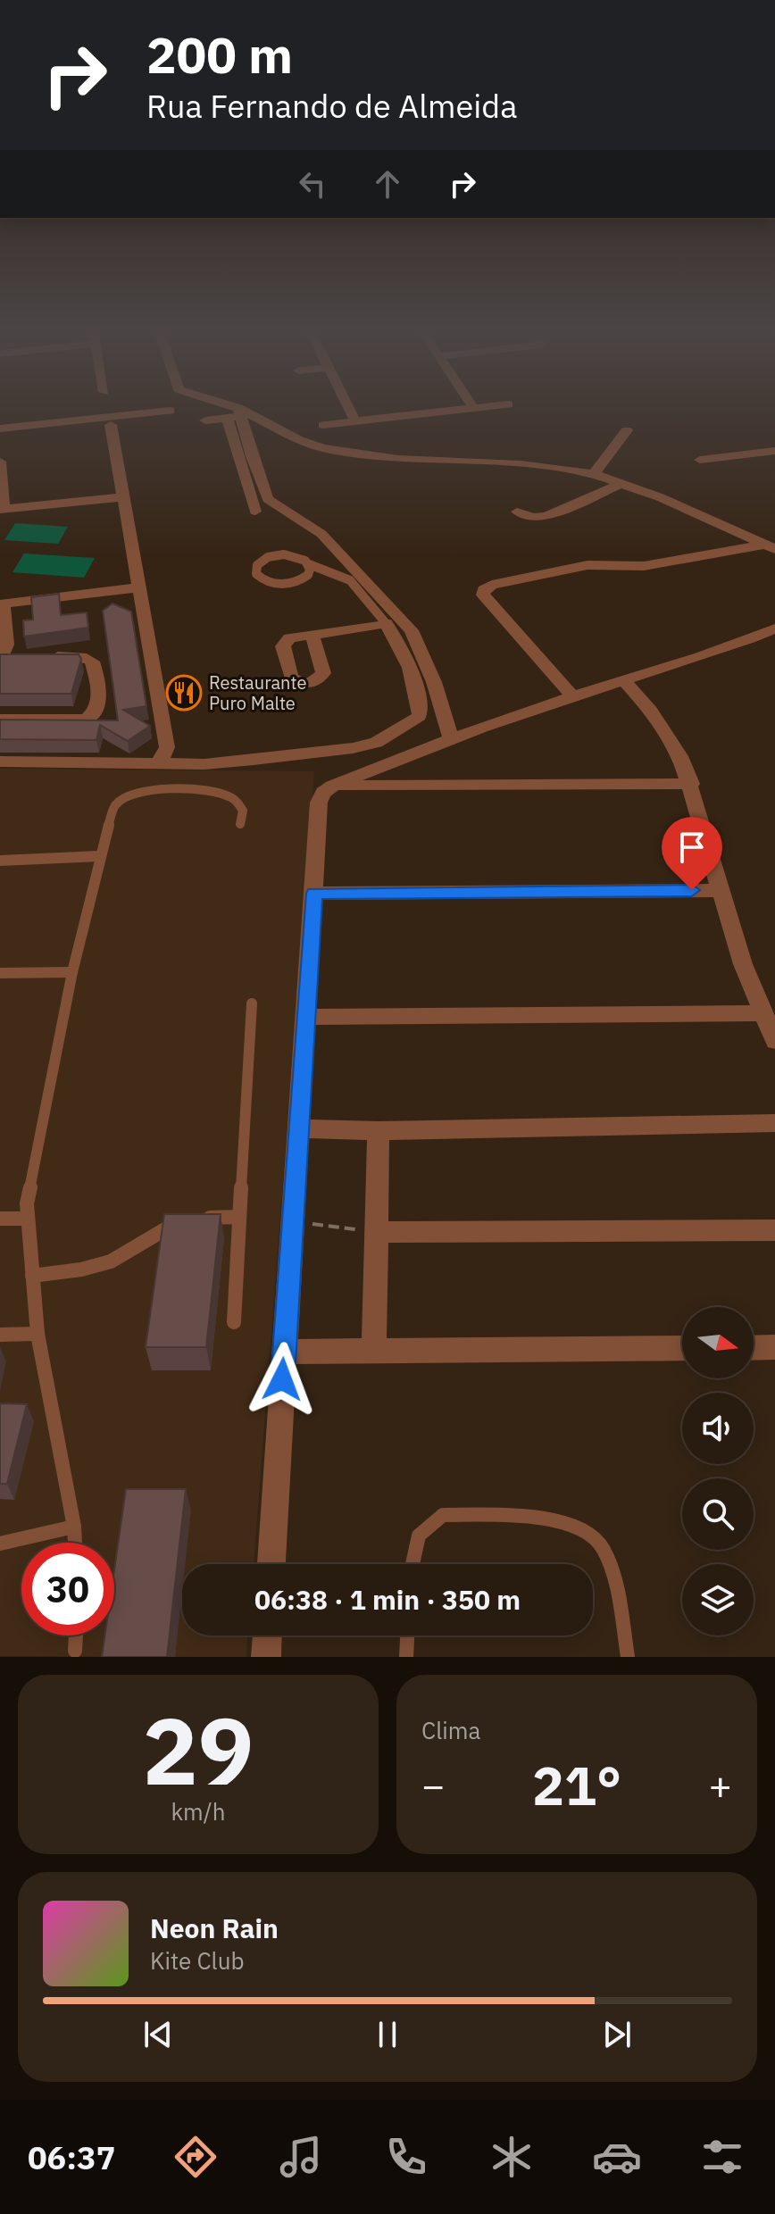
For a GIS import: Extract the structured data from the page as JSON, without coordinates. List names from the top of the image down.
{
  "places": {
    "restaurant": ["Restaurante Puro Malte"]
  },
  "north": "right",
  "page": {
    "turn": ["200 m", "Rua Fernando de Almeida"],
    "limit": "30",
    "trip": "06:38 · 1 min · 350 m",
    "tile": [
      ["29", "km/h"],
      "Clima"
    ],
    "heat": ["−", "21°", "+"],
    "song": ["Neon Rain", "Kite Club"],
    "tabs": "06:37"
  }
}
